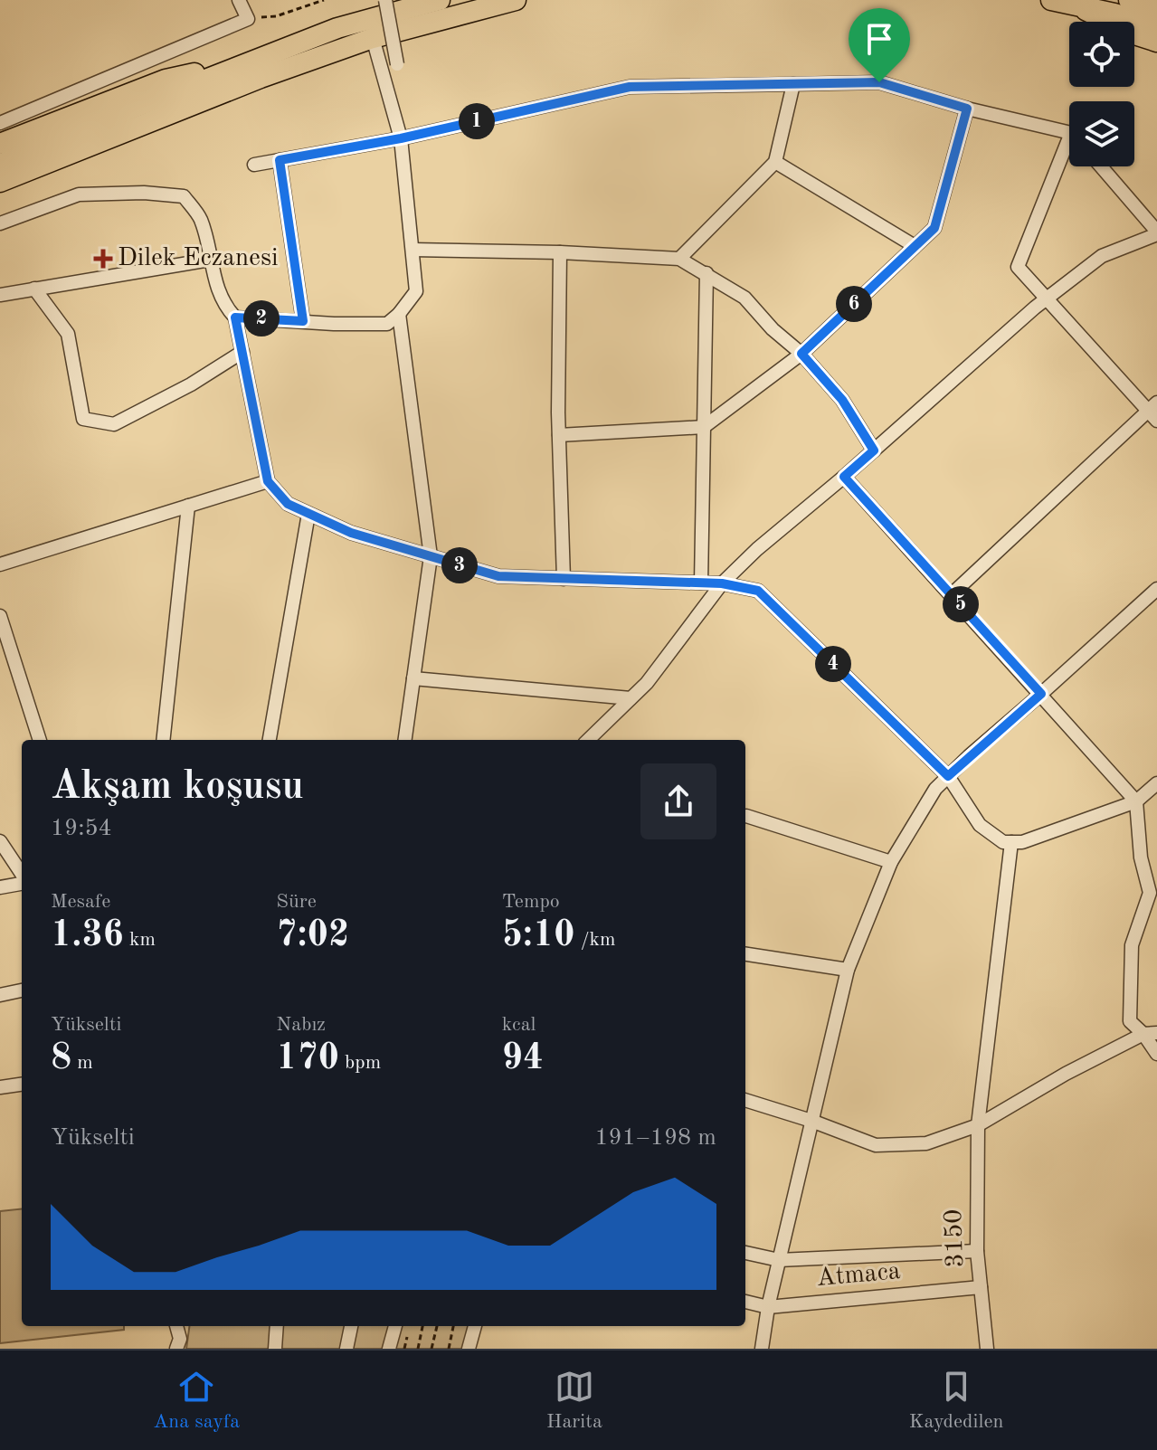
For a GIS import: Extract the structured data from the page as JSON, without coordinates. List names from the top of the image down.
{
  "streets": {
    "street": ["3150", "Atmaca"]
  },
  "crossings": [
    ["3150", "Atmaca"]
  ],
  "places": {
    "health": ["Dilek Eczanesi"]
  },
  "page": {
    "pins": [
      "1",
      "6",
      "2",
      "3",
      "5",
      "4"
    ],
    "heading": ["Akşam koşusu", "19:54"],
    "stats": [
      ["Mesafe", "1.36 km"],
      ["Süre", "7:02"],
      ["Tempo", "5:10 /km"],
      ["Yükselti", "8 m"],
      ["Nabız", "170 bpm"],
      ["kcal", "94"]
    ],
    "chart": ["Yükselti", "191–198 m"],
    "tabs": ["Ana sayfa", "Harita", "Kaydedilen"]
  }
}
